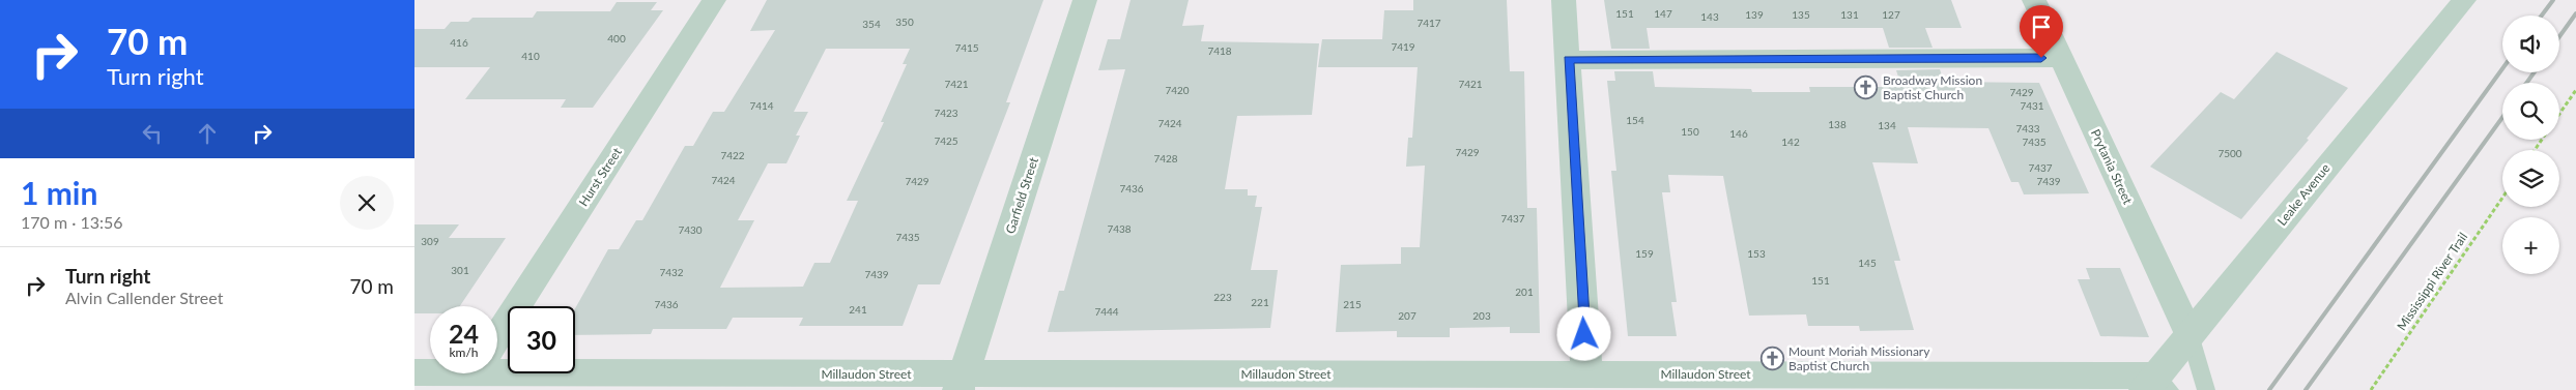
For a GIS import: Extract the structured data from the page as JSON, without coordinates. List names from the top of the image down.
{
  "streets": {
    "street": [
      "Prytania Street",
      "Hurst Street",
      "Leake Avenue",
      "Garfield Street",
      "Millaudon Street"
    ],
    "path": ["Mississippi River Trail"]
  },
  "crossings": [
    ["Prytania Street", "Leake Avenue"],
    ["Leake Avenue", "Millaudon Street"],
    ["Garfield Street", "Millaudon Street"]
  ],
  "places": {
    "church": ["Broadway Mission Baptist Church", "Mount Moriah Missionary Baptist Church"]
  },
  "house_numbers": [
    "151",
    "147",
    "139",
    "135",
    "131",
    "127",
    "143",
    "350",
    "7417",
    "354",
    "400",
    "416",
    "7419",
    "7415",
    "7418",
    "410",
    "7421",
    "7421",
    "7420",
    "7429",
    "7414",
    "7431",
    "7423",
    "154",
    "7424",
    "138",
    "134",
    "7433",
    "150",
    "146",
    "7425",
    "142",
    "7435",
    "7429",
    "7500",
    "7422",
    "7428",
    "7437",
    "7424",
    "7429",
    "7439",
    "7436",
    "7437",
    "7438",
    "7430",
    "7435",
    "309",
    "159",
    "153",
    "145",
    "301",
    "7432",
    "7439",
    "151",
    "201",
    "223",
    "221",
    "7436",
    "215",
    "241",
    "7444",
    "207",
    "203"
  ],
  "page": {
    "turn": ["70 m", "Turn right"],
    "map_buttons": "+",
    "heading": ["1 min", "170 m · 13:56"],
    "list": [
      {
        "name": "Turn right",
        "note": "Alvin Callender Street",
        "value": "70 m"
      }
    ],
    "speed": "24 km/h",
    "limit": "30"
  }
}
